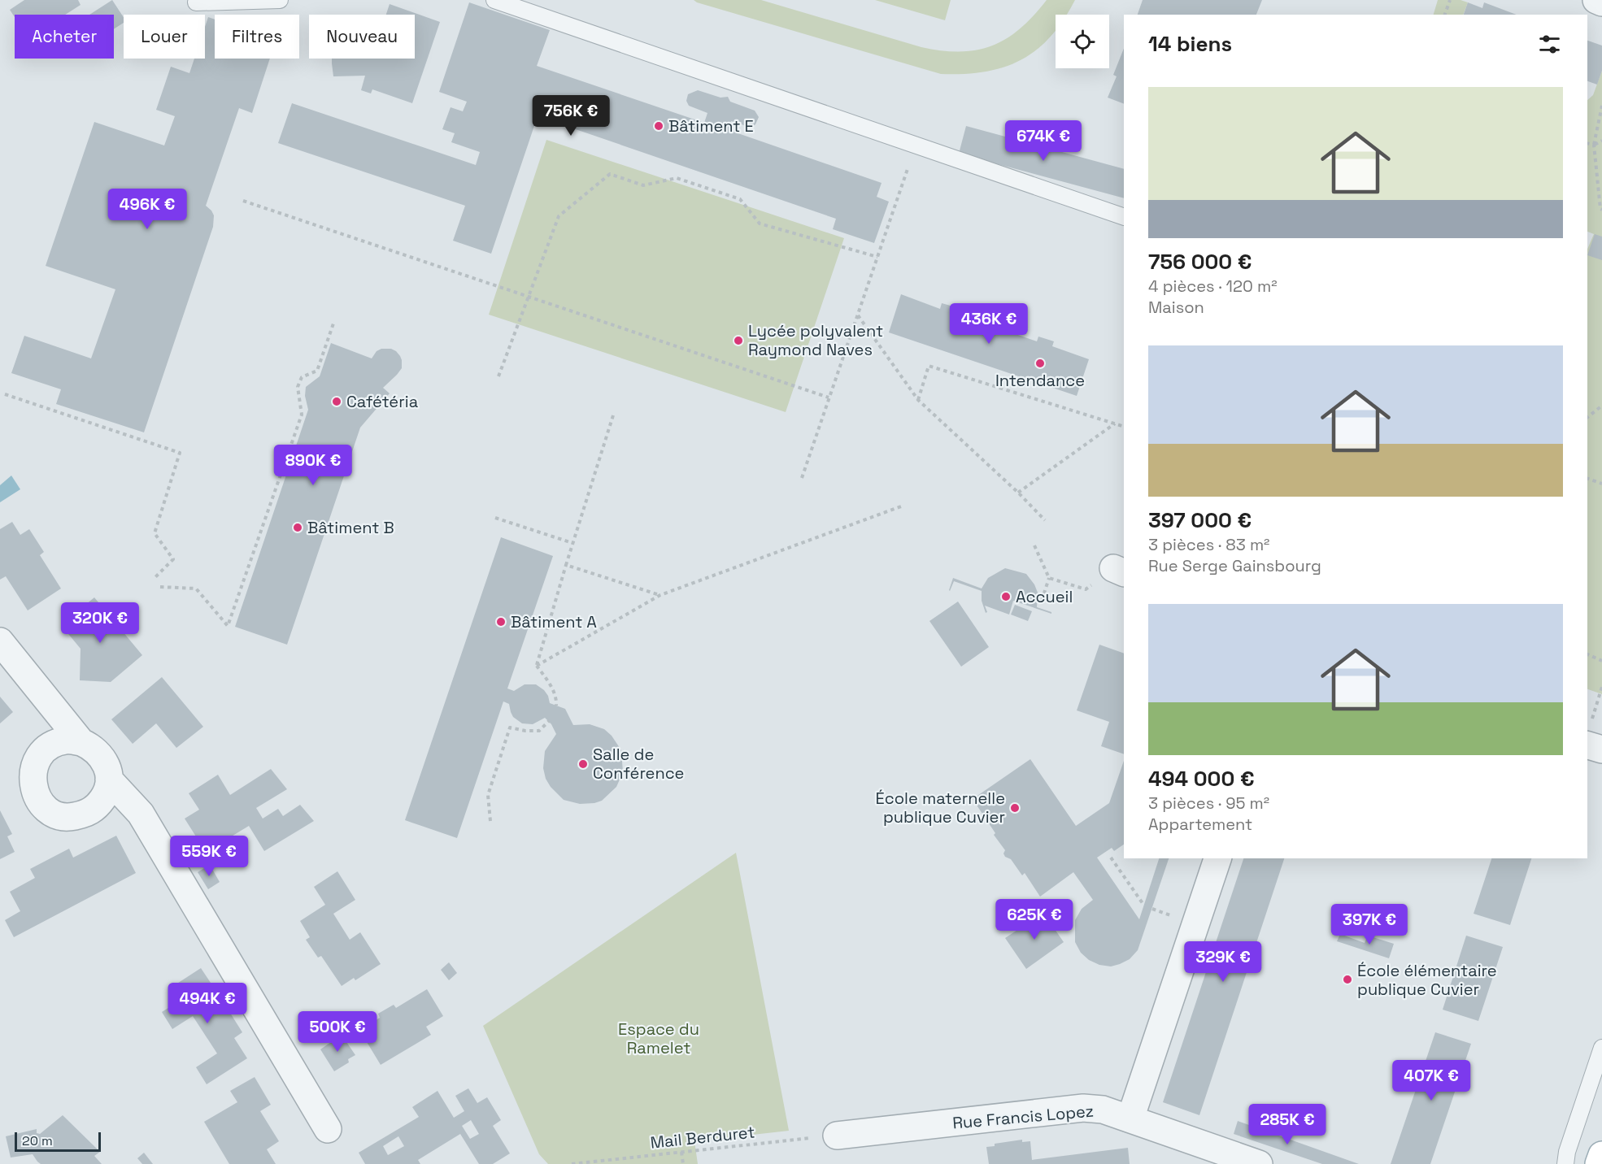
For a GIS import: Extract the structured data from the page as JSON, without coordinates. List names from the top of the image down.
{
  "streets": {
    "street": ["Rue Francis Lopez"],
    "path": ["Mail Berduret"]
  },
  "crossings": [
    ["Rue Francis Lopez", "Mail Berduret"]
  ],
  "parks": ["Espace du Ramelet"],
  "places": [
    "Bâtiment E",
    "Lycée polyvalent Raymond Naves",
    "Intendance",
    "Cafétéria",
    "Bâtiment B",
    "Accueil",
    "Bâtiment A",
    "Salle de Conférence",
    "École maternelle publique Cuvier",
    "École élémentaire publique Cuvier"
  ],
  "scale_bar": "20 m",
  "page": {
    "chip": [
      "Acheter",
      "Louer",
      "Filtres",
      "Nouveau"
    ],
    "heading": "14 biens",
    "list": [
      {
        "name": "756 000 €",
        "note": "4 pièces · 120 m² · Maison"
      },
      {
        "name": "397 000 €",
        "note": "3 pièces · 83 m² · Rue Serge Gainsbourg"
      },
      {
        "name": "494 000 €",
        "note": "3 pièces · 95 m² · Appartement"
      }
    ],
    "price": [
      "756K €",
      "674K €",
      "496K €",
      "436K €",
      "890K €",
      "320K €",
      "559K €",
      "625K €",
      "397K €",
      "329K €",
      "494K €",
      "500K €",
      "407K €",
      "285K €"
    ],
    "scale": "20 m"
  }
}
